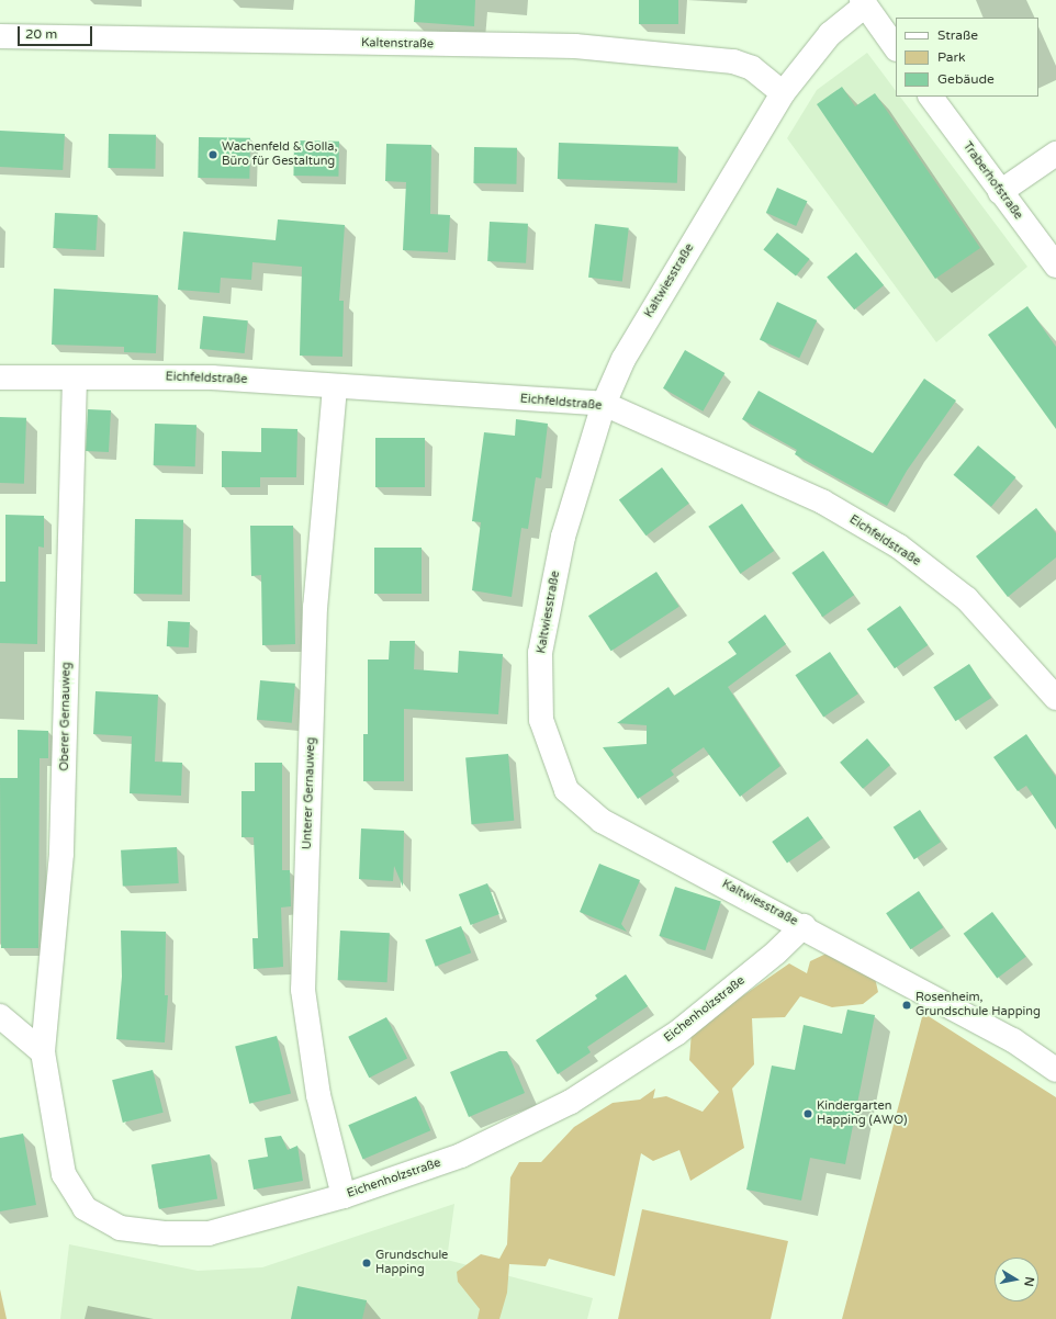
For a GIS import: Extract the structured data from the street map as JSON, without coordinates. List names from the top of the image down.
{
  "streets": {
    "street": [
      "Kaltenstraße",
      "Traberhofstraße",
      "Kaltwiesstraße",
      "Eichfeldstraße",
      "Oberer Gernauweg",
      "Unterer Gernauweg",
      "Eichenholzstraße"
    ]
  },
  "crossings": [
    ["Kaltenstraße", "Kaltwiesstraße"],
    ["Kaltwiesstraße", "Eichfeldstraße"],
    ["Kaltwiesstraße", "Eichenholzstraße"],
    ["Eichfeldstraße", "Oberer Gernauweg"],
    ["Eichfeldstraße", "Unterer Gernauweg"],
    ["Oberer Gernauweg", "Eichenholzstraße"],
    ["Unterer Gernauweg", "Eichenholzstraße"]
  ],
  "places": [
    "Wachenfeld & Golla, Büro für Gestaltung",
    "Rosenheim, Grundschule Happing",
    "Kindergarten Happing (AWO)",
    "Grundschule Happing"
  ],
  "legend": ["Straße", "Park", "Gebäude"],
  "scale_bar": "20 m",
  "north": "right"
}
